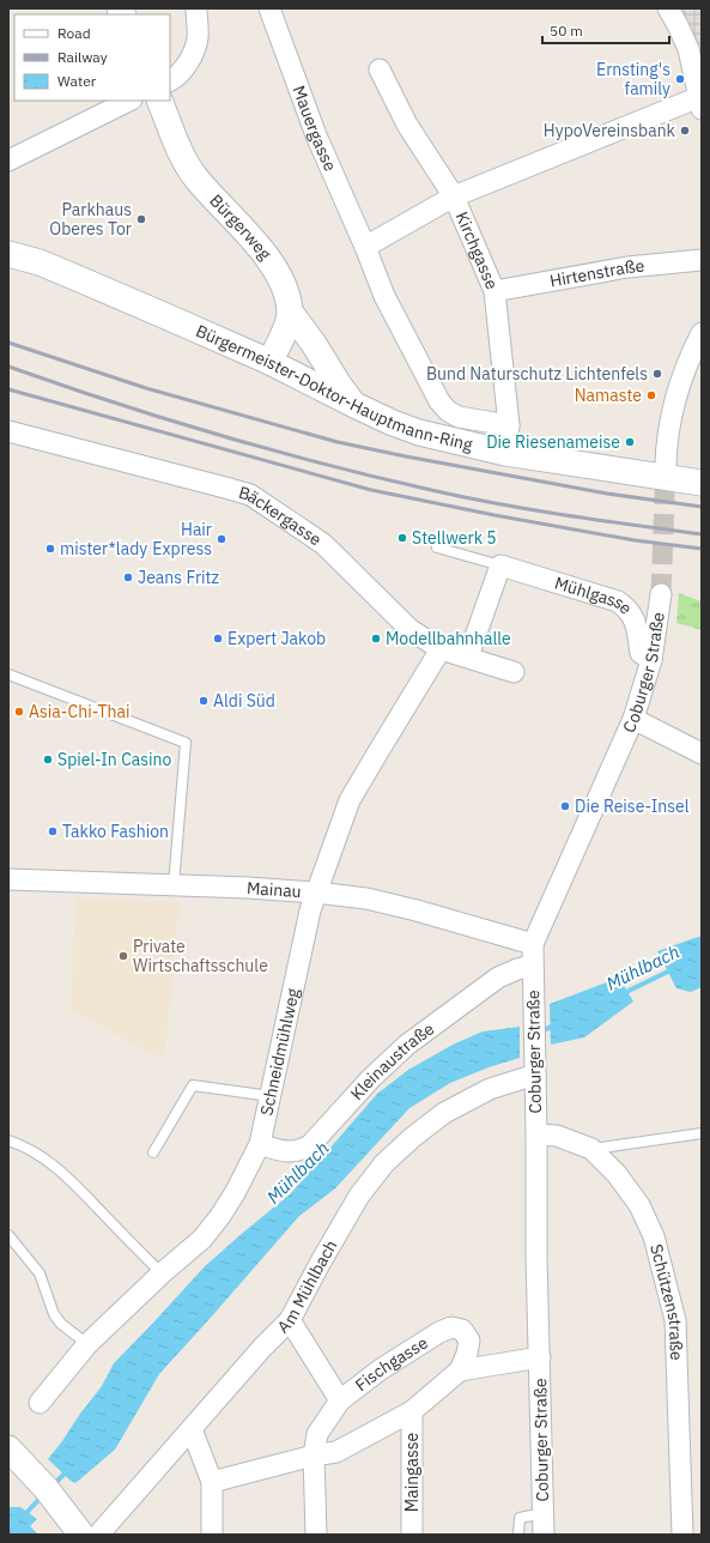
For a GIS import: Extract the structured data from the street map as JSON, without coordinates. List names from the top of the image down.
{
  "streets": {
    "street": [
      "Mauergasse",
      "Bürgerweg",
      "Kirchgasse",
      "Hirtenstraße",
      "Bürgermeister-Doktor-Hauptmann-Ring",
      "Bäckergasse",
      "Mühlgasse",
      "Coburger Straße",
      "Mainau",
      "Schneidmühlweg",
      "Kleinaustraße",
      "Am Mühlbach",
      "Schützenstraße",
      "Fischgasse",
      "Maingasse"
    ]
  },
  "crossings": [
    ["Mauergasse", "Kirchgasse"],
    ["Kirchgasse", "Hirtenstraße"],
    ["Kirchgasse", "Bürgermeister-Doktor-Hauptmann-Ring"],
    ["Bäckergasse", "Schneidmühlweg"],
    ["Mühlgasse", "Coburger Straße"],
    ["Coburger Straße", "Mainau"],
    ["Coburger Straße", "Kleinaustraße"],
    ["Coburger Straße", "Am Mühlbach"],
    ["Coburger Straße", "Schützenstraße"],
    ["Mainau", "Schneidmühlweg"],
    ["Schneidmühlweg", "Kleinaustraße"],
    ["Fischgasse", "Maingasse"]
  ],
  "water": ["Mühlbach"],
  "places": [
    "Ernsting's family",
    "HypoVereinsbank",
    "Parkhaus Oberes Tor",
    "Bund Naturschutz Lichtenfels",
    "Namaste",
    "Die Riesenameise",
    "Stellwerk 5",
    "Hair Express",
    "mister*lady",
    "Jeans Fritz",
    "Expert Jakob",
    "Modellbahnhalle",
    "Aldi Süd",
    "Asia-Chi-Thai",
    "Spiel-In Casino",
    "Die Reise-Insel",
    "Takko Fashion",
    "Private Wirtschaftsschule"
  ],
  "legend": ["Road", "Railway", "Water"],
  "scale_bar": "50 m"
}
